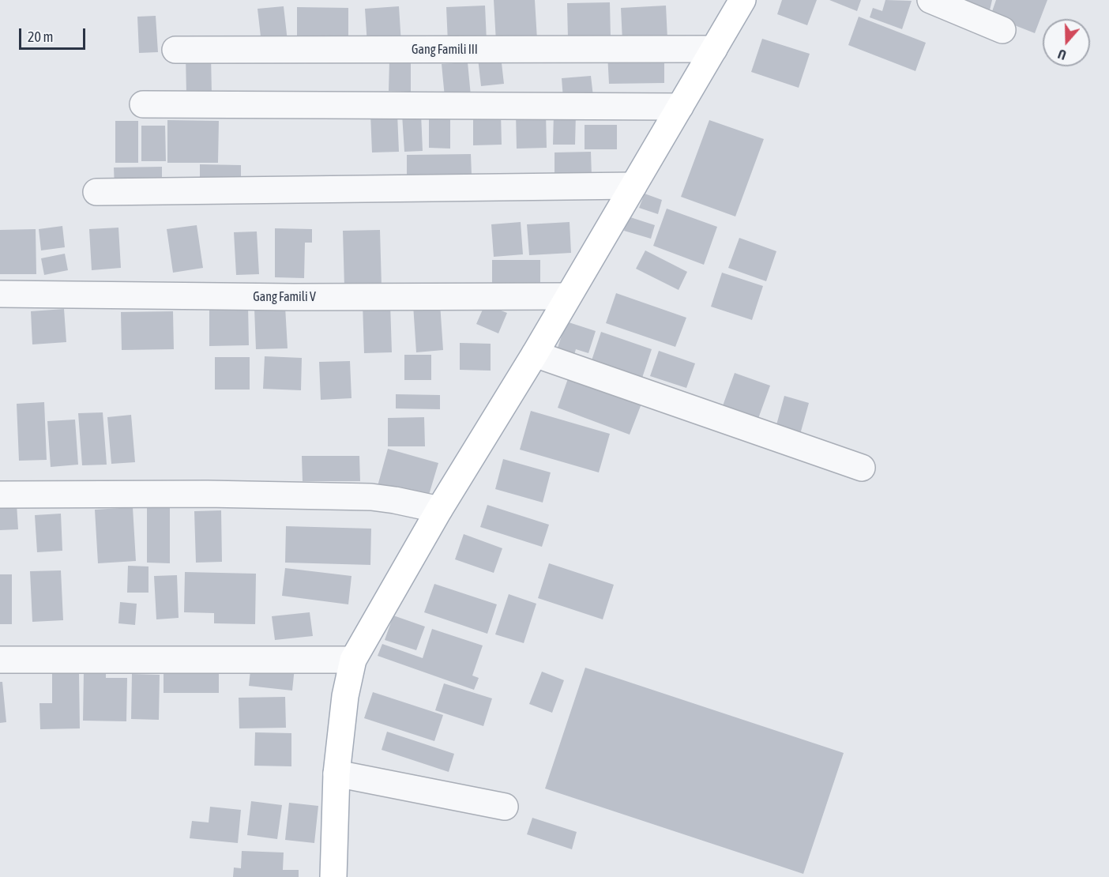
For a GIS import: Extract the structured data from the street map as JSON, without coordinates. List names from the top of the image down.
{
  "streets": {
    "street": ["Gang Famili III", "Gang Famili V"]
  },
  "scale_bar": "20 m",
  "north": "bottom"
}
